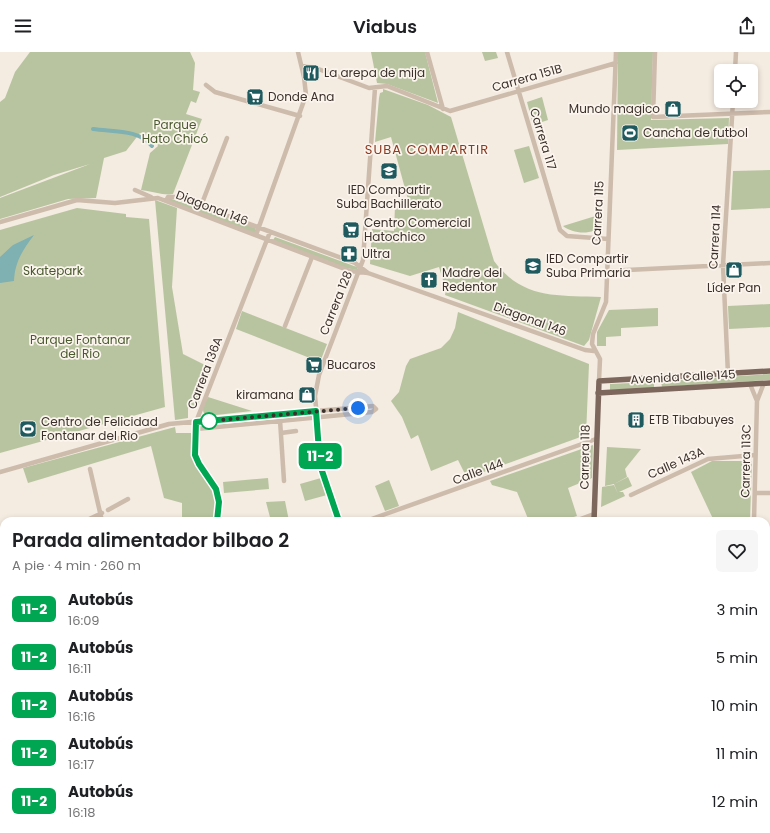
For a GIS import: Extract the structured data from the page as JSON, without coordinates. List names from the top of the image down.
{
  "streets": {
    "main road": ["Carrera 115", "Avenida Calle 145", "Carrera 118"],
    "street": [
      "Carrera 151B",
      "Carrera 117",
      "Diagonal 146",
      "Carrera 114",
      "Carrera 128",
      "Carrera 136A",
      "Carrera 113C",
      "Calle 143A",
      "Calle 144"
    ]
  },
  "crossings": [
    ["Carrera 151B", "Carrera 117"],
    ["Carrera 151B", "Carrera 115"],
    ["Carrera 117", "Carrera 115"],
    ["Diagonal 146", "Carrera 115"],
    ["Diagonal 146", "Carrera 128"],
    ["Diagonal 146", "Carrera 136A"],
    ["Carrera 115", "Avenida Calle 145"],
    ["Carrera 115", "Carrera 118"],
    ["Carrera 114", "Avenida Calle 145"],
    ["Avenida Calle 145", "Carrera 118"],
    ["Avenida Calle 145", "Carrera 113C"],
    ["Carrera 118", "Calle 144"],
    ["Carrera 113C", "Calle 143A"]
  ],
  "districts": ["SUBA COMPARTIR"],
  "parks": ["Parque Hato Chicó", "Skatepark", "Parque Fontanar del Rio"],
  "places": {
    "restaurant": ["La arepa de mija"],
    "supermarket": ["Donde Ana", "Centro Comercial Hatochico", "Bucaros"],
    "shop": ["Mundo magico", "Líder Pan", "kiramana"],
    "sports": ["Cancha de futbol", "Centro de Felicidad Fontanar del Rio"],
    "school or university": ["IED Compartir Suba Bachillerato", "IED Compartir Suba Primaria"],
    "pharmacy": ["Ultra"],
    "church": ["Madre del Redentor"],
    "building": ["ETB Tibabuyes"]
  },
  "lines": ["bus line 11-2"],
  "page": {
    "header": "Viabus",
    "on_map": "11-2",
    "heading": ["Parada alimentador bilbao 2", "A pie · 4 min · 260 m"],
    "list": [
      {
        "mark": "11-2",
        "name": "Autobús",
        "note": "16:09",
        "value": "3 min"
      },
      {
        "mark": "11-2",
        "name": "Autobús",
        "note": "16:11",
        "value": "5 min"
      },
      {
        "mark": "11-2",
        "name": "Autobús",
        "note": "16:16",
        "value": "10 min"
      },
      {
        "mark": "11-2",
        "name": "Autobús",
        "note": "16:17",
        "value": "11 min"
      },
      {
        "mark": "11-2",
        "name": "Autobús",
        "note": "16:18",
        "value": "12 min"
      }
    ]
  }
}
